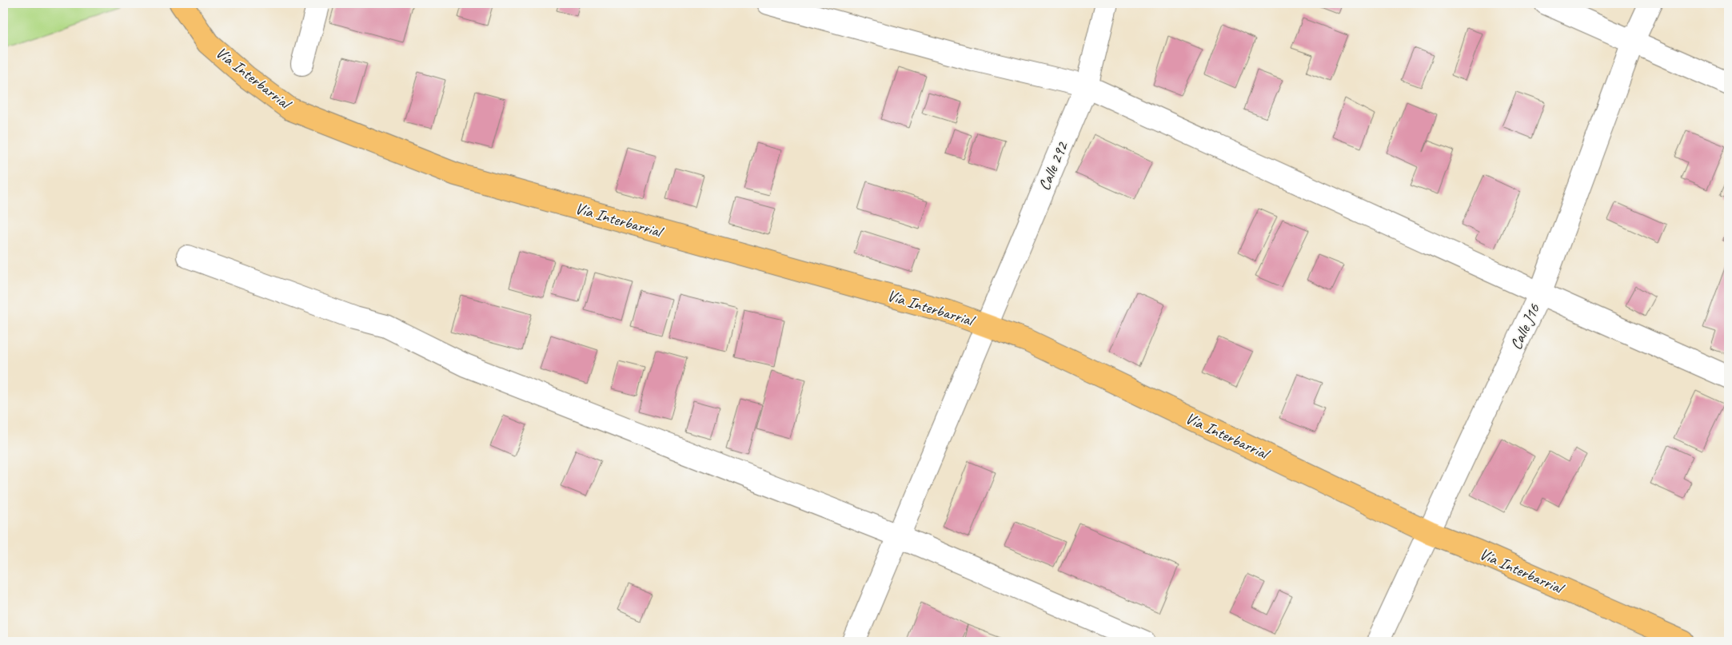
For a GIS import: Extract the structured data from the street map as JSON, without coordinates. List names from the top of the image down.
{
  "streets": {
    "main road": ["Vía Interbarrial"],
    "street": ["Calle 292", "Calle J16"]
  },
  "crossings": [
    ["Vía Interbarrial", "Calle 292"],
    ["Vía Interbarrial", "Calle J16"]
  ]
}
